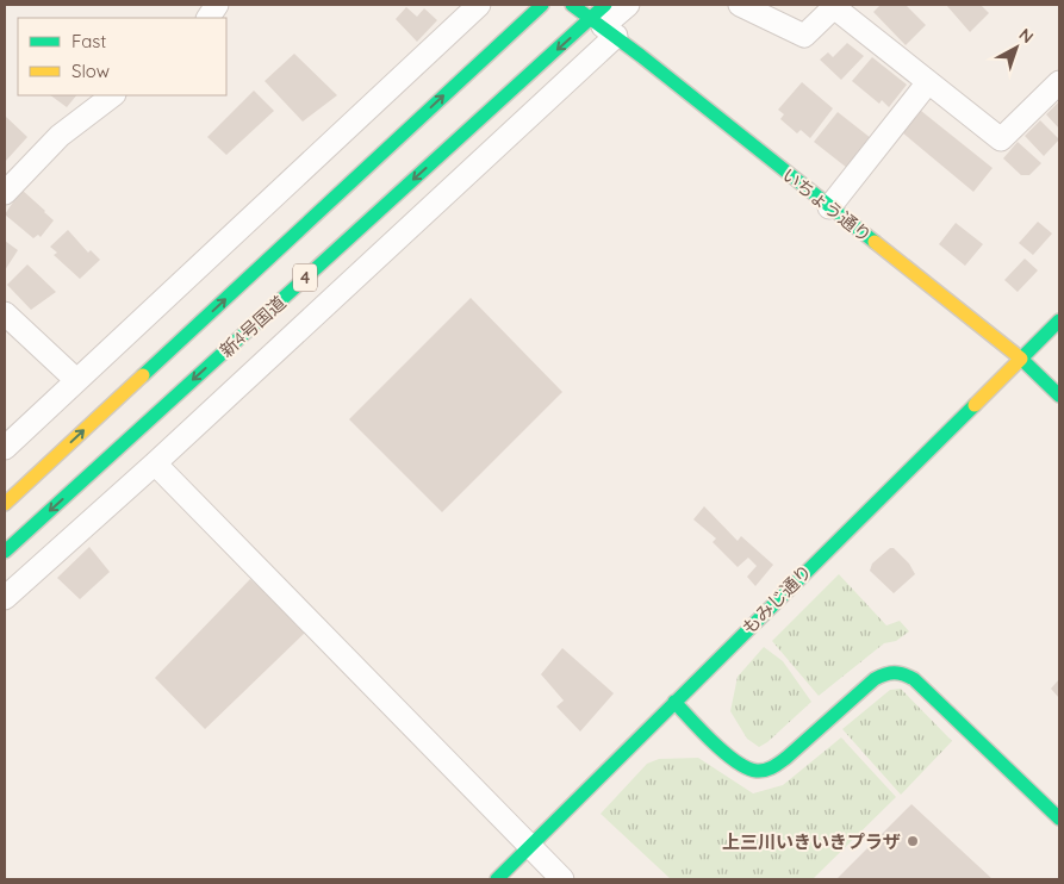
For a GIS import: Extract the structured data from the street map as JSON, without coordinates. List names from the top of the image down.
{
  "streets": {
    "main road": [
      "いちょう通り",
      "4",
      "新4号国道",
      "もみじ通り"
    ]
  },
  "crossings": [
    ["いちょう通り", "新4号国道"],
    ["いちょう通り", "もみじ通り"]
  ],
  "places": ["上三川いきいきプラザ"],
  "legend": ["Fast", "Slow"],
  "north": "top right"
}
